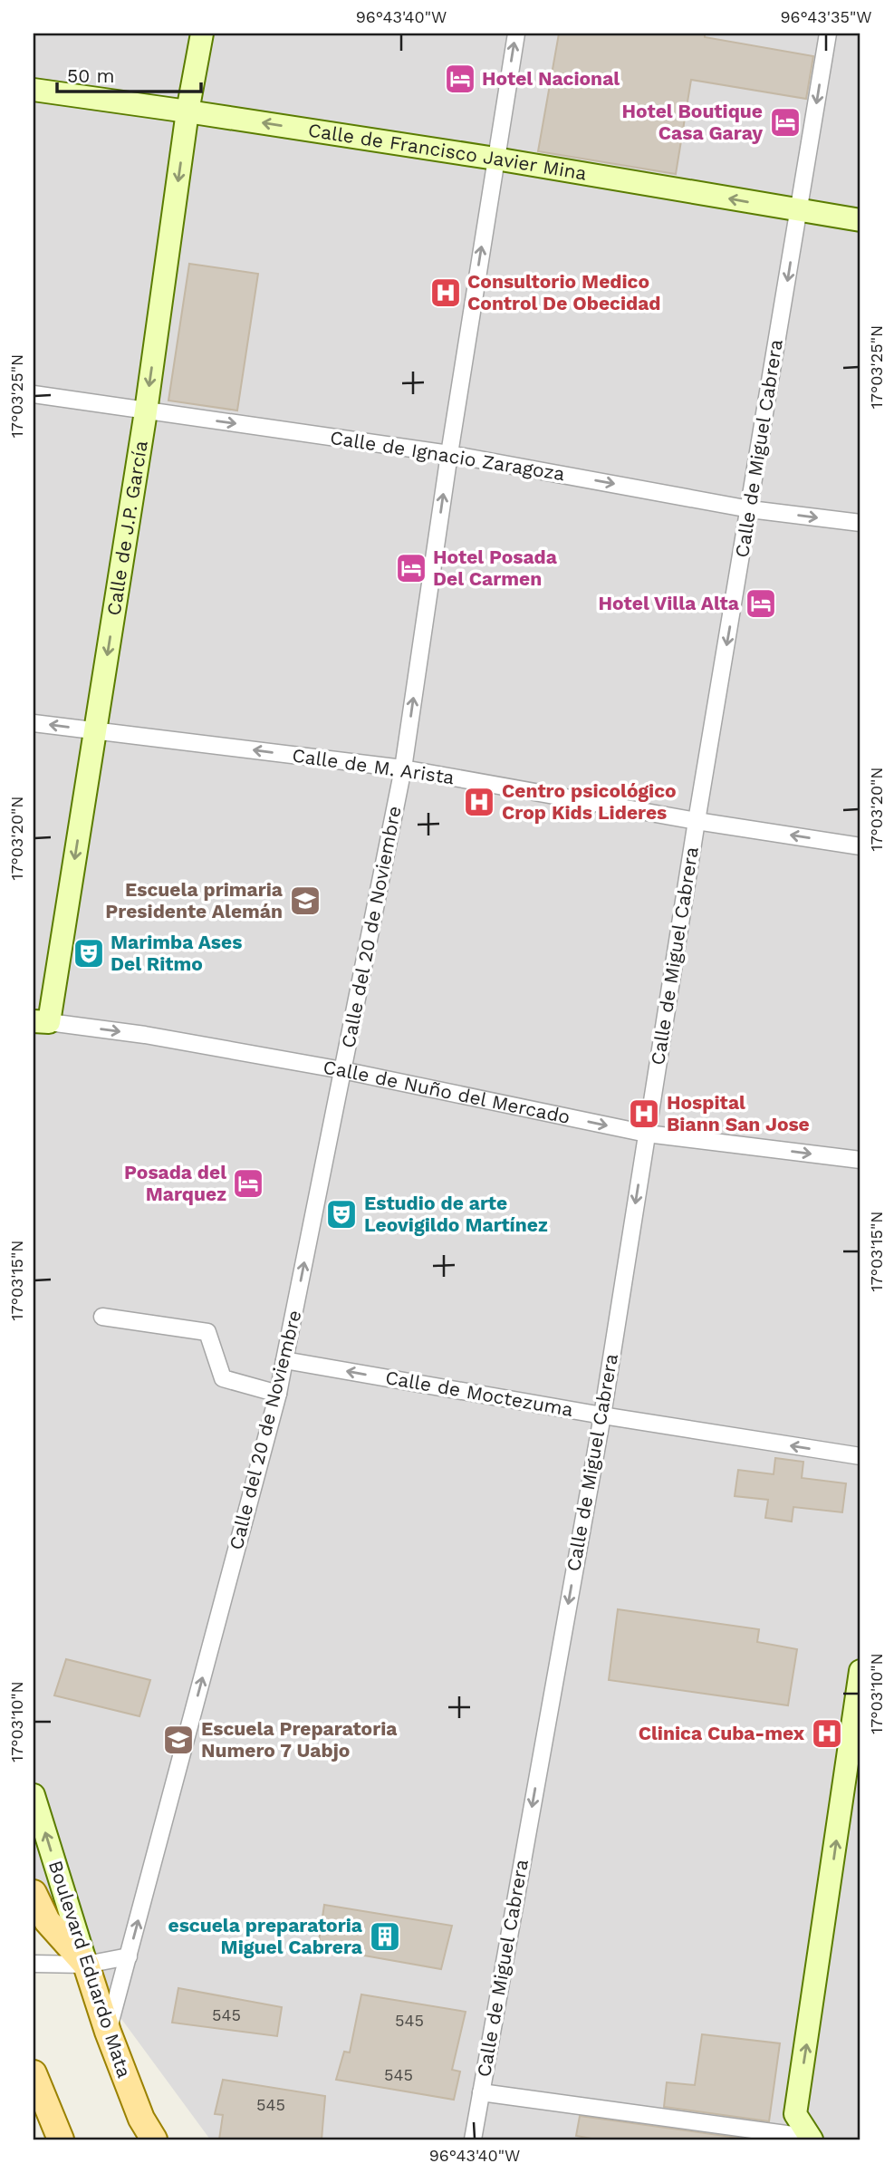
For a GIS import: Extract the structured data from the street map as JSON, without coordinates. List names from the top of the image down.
{
  "streets": {
    "main road": ["Boulevard Eduardo Mata"],
    "street": [
      "Calle de Francisco Javier Mina",
      "Calle de Miguel Cabrera",
      "Calle de Ignacio Zaragoza",
      "Calle de J.P. García",
      "Calle de M. Arista",
      "Calle del 20 de Noviembre",
      "Calle de Nuño del Mercado",
      "Calle de Moctezuma"
    ]
  },
  "crossings": [
    ["Calle de Francisco Javier Mina", "Calle de Miguel Cabrera"],
    ["Calle de Francisco Javier Mina", "Calle de J.P. García"],
    ["Calle de Francisco Javier Mina", "Calle del 20 de Noviembre"],
    ["Calle de Miguel Cabrera", "Calle de Ignacio Zaragoza"],
    ["Calle de Miguel Cabrera", "Calle de M. Arista"],
    ["Calle de Miguel Cabrera", "Calle de Nuño del Mercado"],
    ["Calle de Miguel Cabrera", "Calle de Moctezuma"],
    ["Calle de Ignacio Zaragoza", "Calle de J.P. García"],
    ["Calle de Ignacio Zaragoza", "Calle del 20 de Noviembre"],
    ["Calle de J.P. García", "Calle de M. Arista"],
    ["Calle de J.P. García", "Calle de Nuño del Mercado"],
    ["Calle de M. Arista", "Calle del 20 de Noviembre"],
    ["Calle del 20 de Noviembre", "Calle de Nuño del Mercado"],
    ["Calle del 20 de Noviembre", "Calle de Moctezuma"],
    ["Calle del 20 de Noviembre", "Boulevard Eduardo Mata"]
  ],
  "one_way": [
    "Calle de Francisco Javier Mina",
    "Calle de Miguel Cabrera",
    "Calle de Ignacio Zaragoza",
    "Calle de J.P. García",
    "Calle de M. Arista",
    "Calle del 20 de Noviembre",
    "Calle de Nuño del Mercado",
    "Calle de Moctezuma",
    "Boulevard Eduardo Mata"
  ],
  "places": {
    "hotel": [
      "Hotel Nacional",
      "Hotel Boutique Casa Garay",
      "Hotel Posada Del Carmen",
      "Hotel Villa Alta",
      "Posada del Marquez"
    ],
    "hospital": [
      "Consultorio Medico Control De Obecidad",
      "Centro psicológico Crop Kids Lideres",
      "Hospital Biann San Jose",
      "Clinica Cuba-mex"
    ],
    "school or university": ["Escuela primaria Presidente Alemán", "Escuela Preparatoria Numero 7 Uabjo"],
    "theatre": ["Marimba Ases Del Ritmo", "Estudio de arte Leovigildo Martínez"],
    "building": ["escuela preparatoria Miguel Cabrera"]
  },
  "house_numbers": [
    "545",
    "545",
    "545",
    "545"
  ],
  "scale_bar": "50 m",
  "coordinates": [
    "96°43'40\"W",
    "96°43'35\"W",
    "17°03'25\"N",
    "17°03'20\"N",
    "17°03'15\"N",
    "17°03'10\"N"
  ]
}
